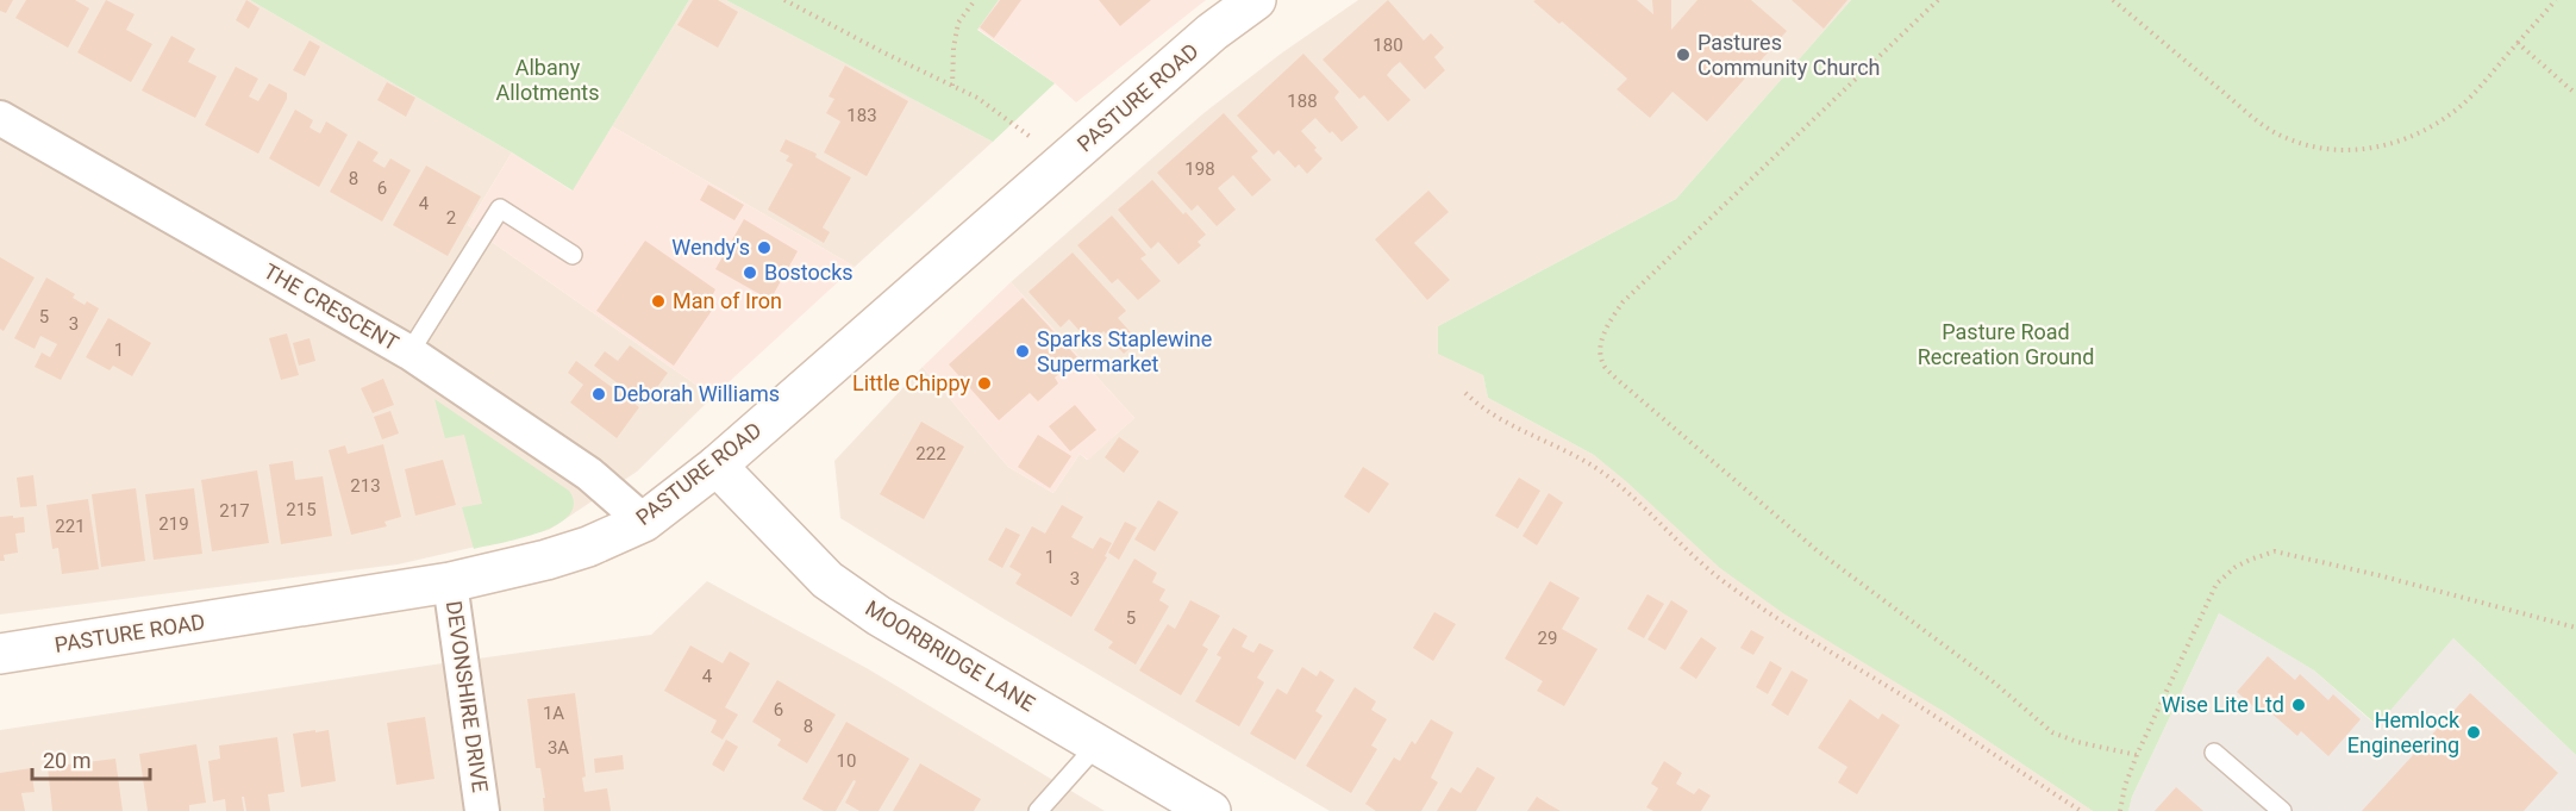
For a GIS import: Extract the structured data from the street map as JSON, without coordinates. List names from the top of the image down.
{
  "streets": {
    "main road": ["PASTURE ROAD", "MOORBRIDGE LANE"],
    "street": ["THE CRESCENT", "DEVONSHIRE DRIVE"]
  },
  "crossings": [
    ["PASTURE ROAD", "THE CRESCENT"],
    ["PASTURE ROAD", "MOORBRIDGE LANE"],
    ["PASTURE ROAD", "DEVONSHIRE DRIVE"]
  ],
  "parks": ["Albany Allotments", "Pasture Road Recreation Ground"],
  "places": [
    "Pastures Community Church",
    "Wendy's",
    "Bostocks",
    "Man of Iron",
    "Sparks Staplewine Supermarket",
    "Little Chippy",
    "Deborah Williams",
    "Wise Lite Ltd",
    "Hemlock Engineering"
  ],
  "house_numbers": [
    "180",
    "188",
    "183",
    "198",
    "8",
    "6",
    "4",
    "2",
    "5",
    "3",
    "1",
    "222",
    "213",
    "215",
    "217",
    "219",
    "221",
    "1",
    "3",
    "5",
    "29",
    "4",
    "6",
    "1A",
    "8",
    "3A",
    "10"
  ],
  "scale_bar": "20 m"
}
